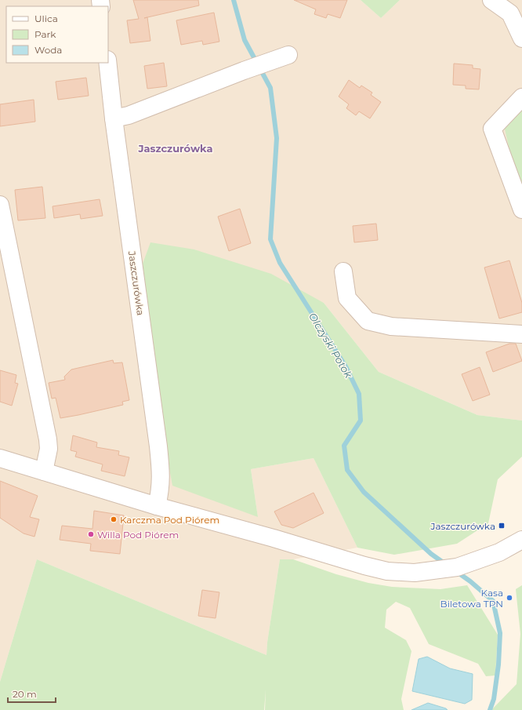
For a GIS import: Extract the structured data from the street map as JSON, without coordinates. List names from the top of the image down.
{
  "streets": {
    "street": ["Jaszczurówka"]
  },
  "districts": ["Jaszczurówka"],
  "water": ["Olczyski Potok"],
  "places": {
    "other": ["Karczma Pod Piórem", "Willa Pod Piórem", "Kasa Biletowa TPN"],
    "transit": ["Jaszczurówka"]
  },
  "legend": ["Ulica", "Park", "Woda"],
  "scale_bar": "20 m"
}
